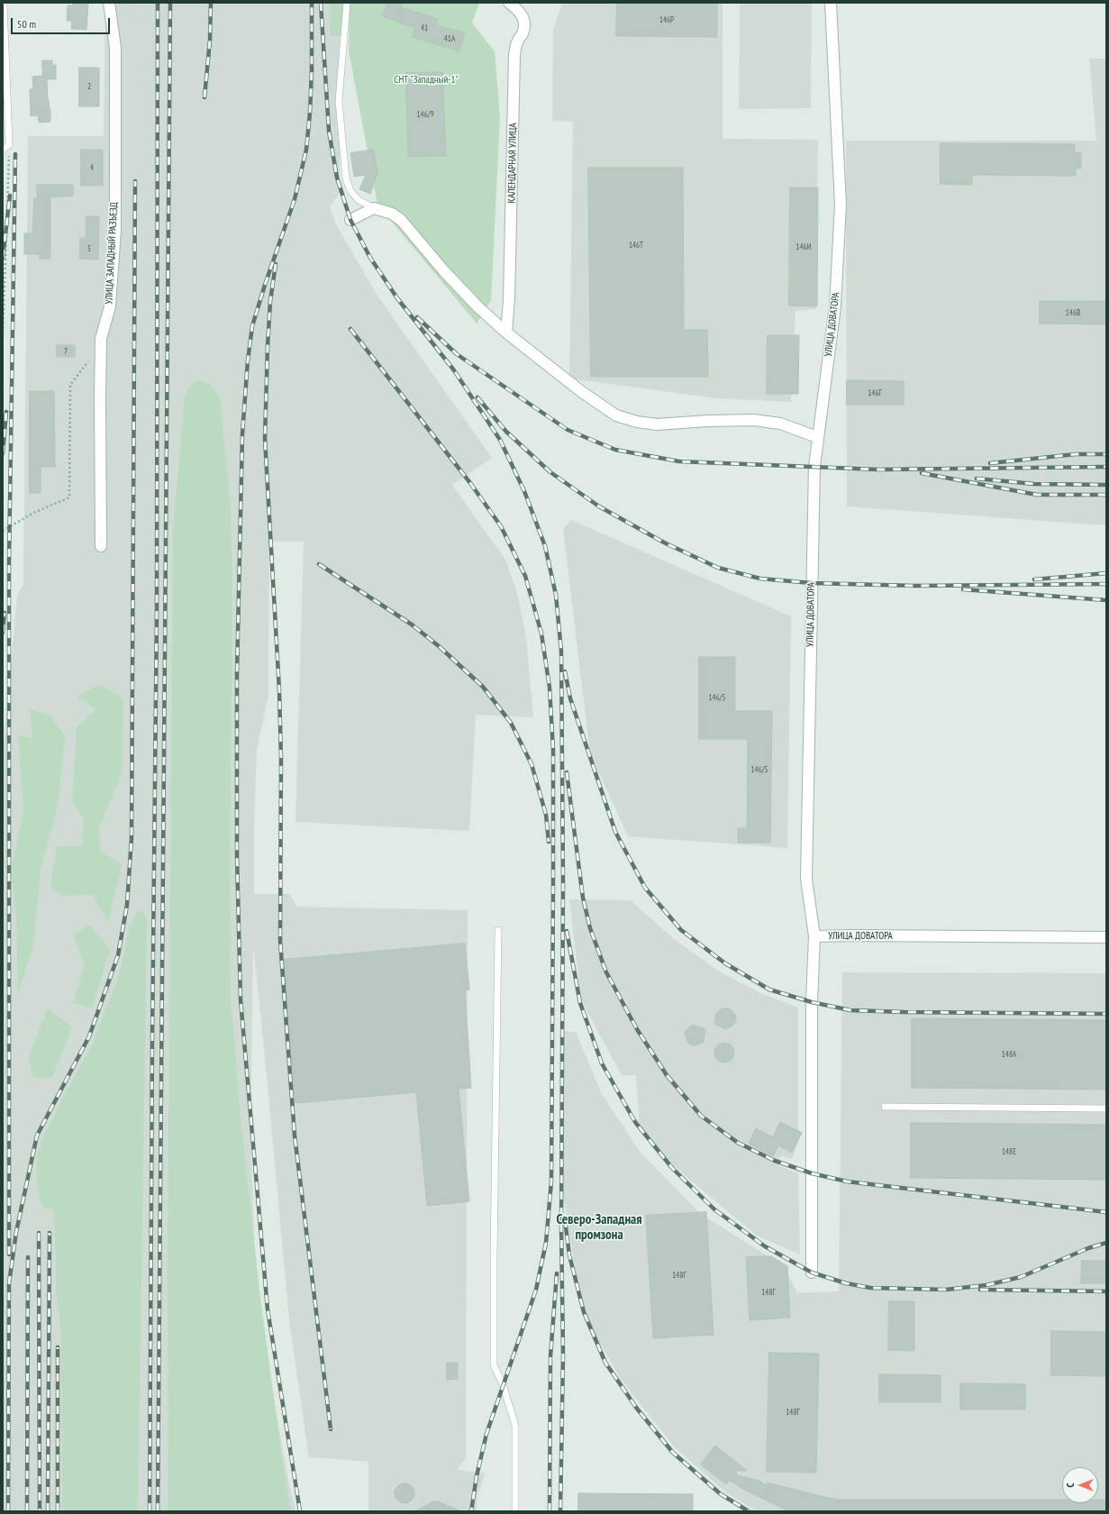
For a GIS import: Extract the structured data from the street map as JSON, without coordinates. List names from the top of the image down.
{
  "streets": {
    "street": ["КАЛЕНДАРНАЯ УЛИЦА", "УЛИЦА ЗАПАДНЫЙ РАЗЪЕЗД", "УЛИЦА ДОВАТОРА"]
  },
  "districts": ["Северо-Западная промзона"],
  "parks": ["СНТ \"Западный-1\""],
  "house_numbers": [
    "146Р",
    "41",
    "41А",
    "2",
    "146/9",
    "4",
    "146Т",
    "146И",
    "5",
    "146В",
    "7",
    "146Г",
    "146/5",
    "146/5",
    "148А",
    "148Е",
    "148Г",
    "148Г",
    "148Г"
  ],
  "scale_bar": "50 m",
  "north": "left"
}
